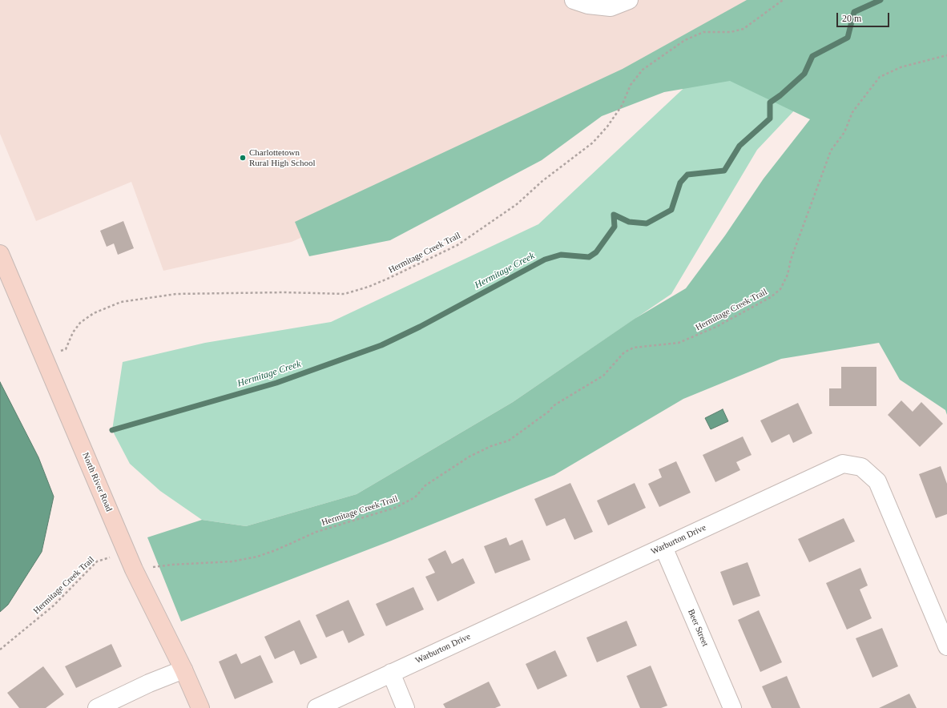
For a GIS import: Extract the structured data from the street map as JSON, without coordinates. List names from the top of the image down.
{
  "streets": {
    "main road": ["North River Road"],
    "street": ["Warburton Drive", "Beer Street"],
    "path": ["Hermitage Creek Trail"]
  },
  "crossings": [
    ["Hermitage Creek Trail", "North River Road"],
    ["Warburton Drive", "Beer Street"]
  ],
  "water": ["Hermitage Creek"],
  "places": ["Charlottetown Rural High School"],
  "scale_bar": "20 m"
}
